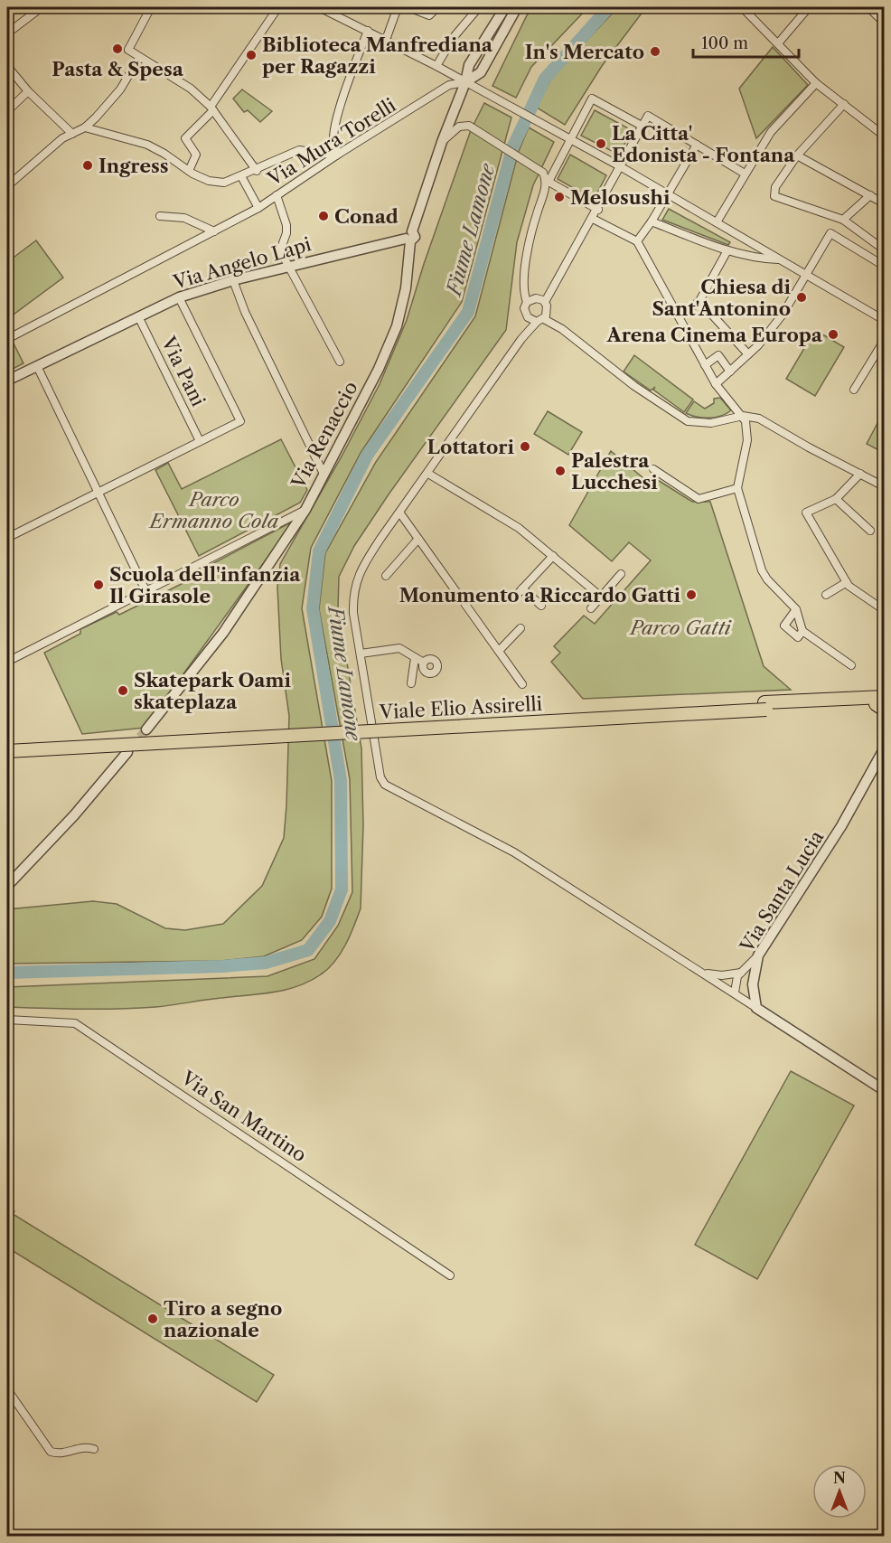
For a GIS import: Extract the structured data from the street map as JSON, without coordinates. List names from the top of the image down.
{
  "streets": {
    "main road": ["Viale Elio Assirelli"],
    "street": [
      "Via Mura Torelli",
      "Via Angelo Lapi",
      "Via Pani",
      "Via Renaccio",
      "Via Santa Lucia",
      "Via San Martino"
    ]
  },
  "crossings": [
    ["Via Mura Torelli", "Via Renaccio"],
    ["Via Angelo Lapi", "Via Pani"],
    ["Via Angelo Lapi", "Via Renaccio"]
  ],
  "water": ["Fiume Lamone"],
  "parks": ["Parco Ermanno Cola", "Parco Gatti"],
  "places": [
    "Pasta & Spesa",
    "In's Mercato",
    "Biblioteca Manfrediana per Ragazzi",
    "La Citta' Edonista - Fontana",
    "Ingress",
    "Melosushi",
    "Conad",
    "Chiesa di Sant'Antonino",
    "Arena Cinema Europa",
    "Lottatori",
    "Palestra Lucchesi",
    "Scuola dell'infanzia Il Girasole",
    "Monumento a Riccardo Gatti",
    "Skatepark Oami skateplaza",
    "Tiro a segno nazionale"
  ],
  "scale_bar": "100 m",
  "north": "top"
}
